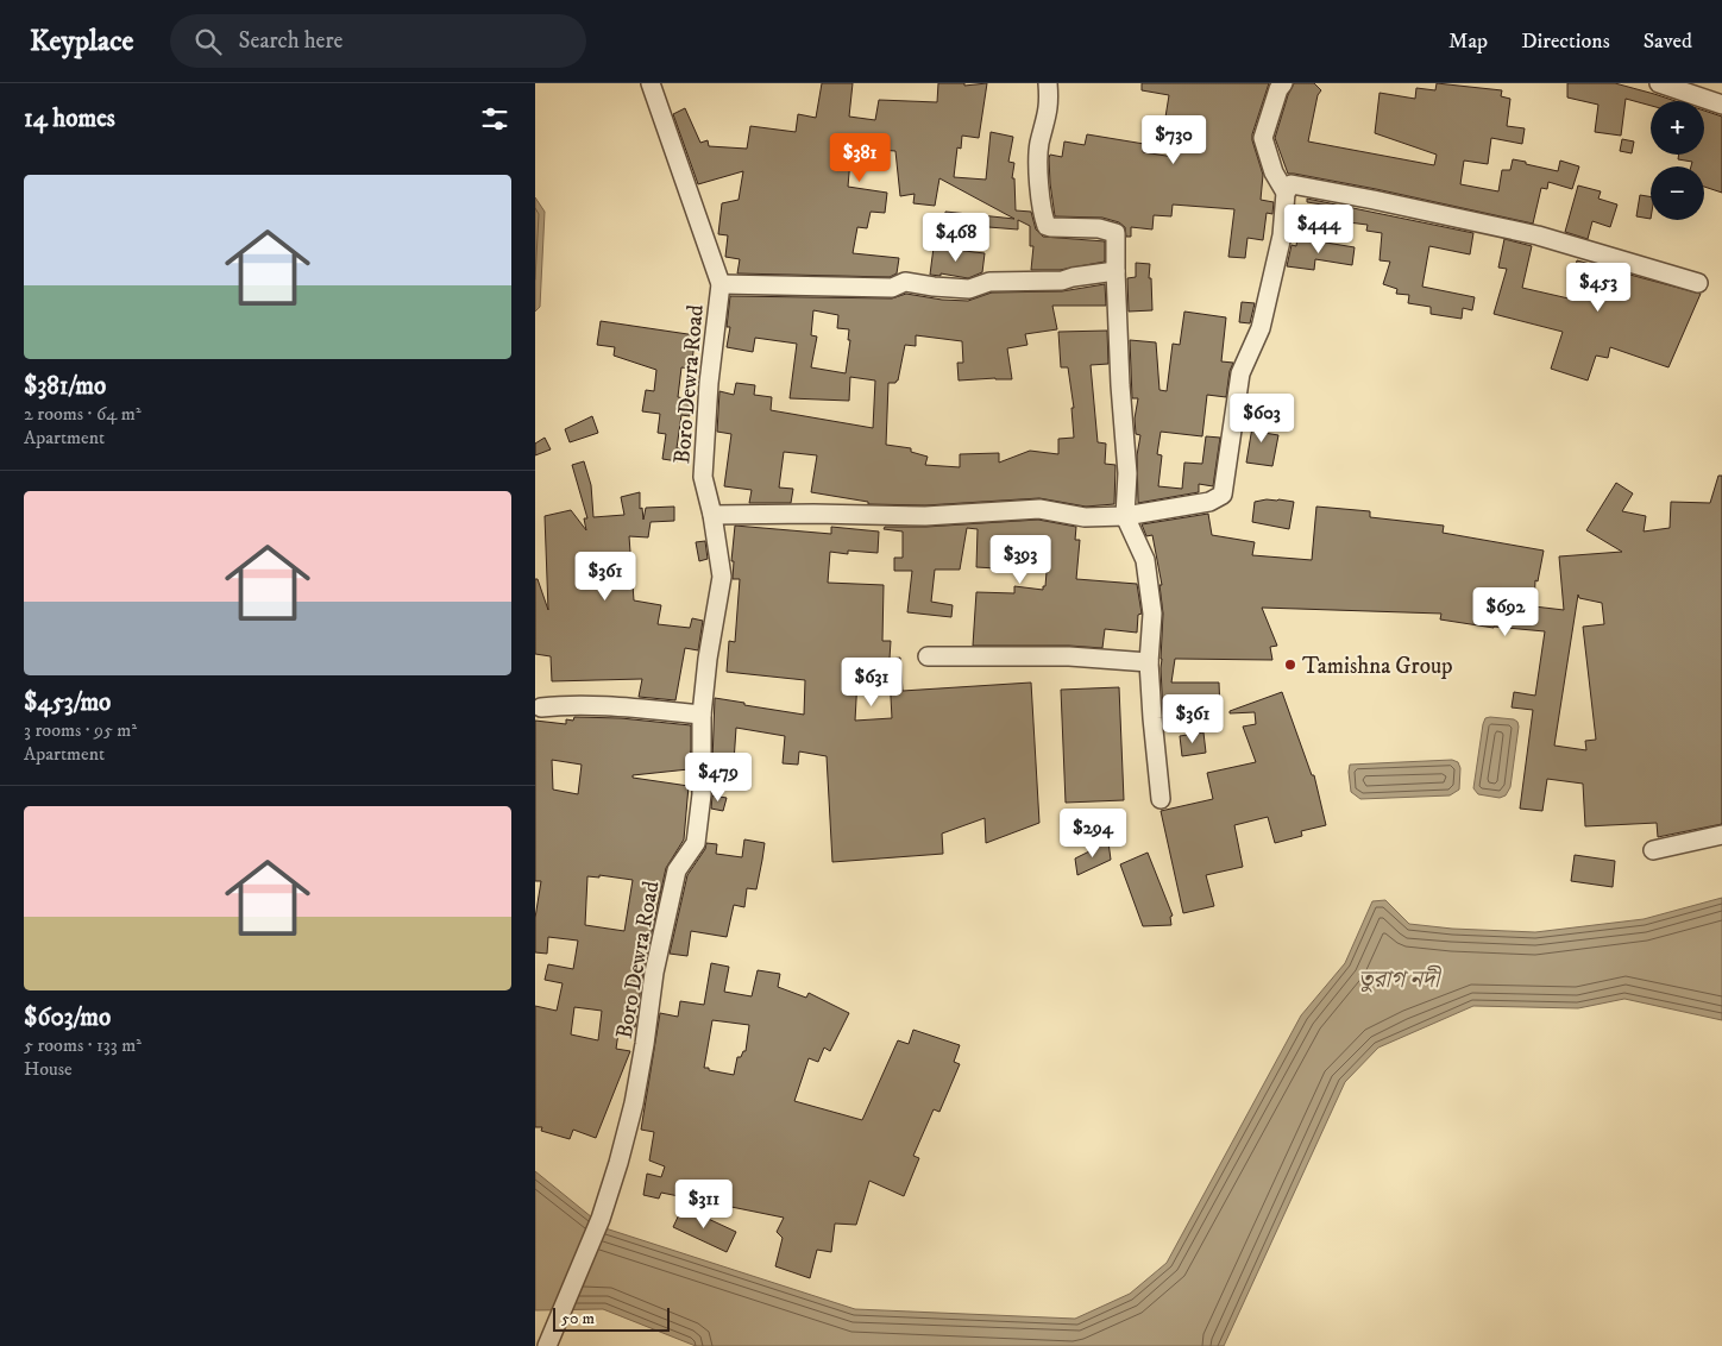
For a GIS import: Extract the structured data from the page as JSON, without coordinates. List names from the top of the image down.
{
  "streets": {
    "street": ["Boro Dewra Road"]
  },
  "water": ["তুরাগ নদী"],
  "places": ["Tamishna Group"],
  "scale_bar": "50 m",
  "page": {
    "header": "Keyplace",
    "search": "Search here",
    "nav": ["Map", "Directions", "Saved"],
    "heading": "14 homes",
    "map_buttons": ["+", "−"],
    "price": [
      "$730",
      "$381",
      "$444",
      "$468",
      "$453",
      "$603",
      "$393",
      "$361",
      "$692",
      "$631",
      "$361",
      "$479",
      "$294",
      "$311"
    ],
    "list": [
      {
        "name": "$381/mo",
        "note": "2 rooms · 64 m² · Apartment"
      },
      {
        "name": "$453/mo",
        "note": "3 rooms · 95 m² · Apartment"
      },
      {
        "name": "$603/mo",
        "note": "5 rooms · 133 m² · House"
      }
    ],
    "scale": "50 m"
  }
}
